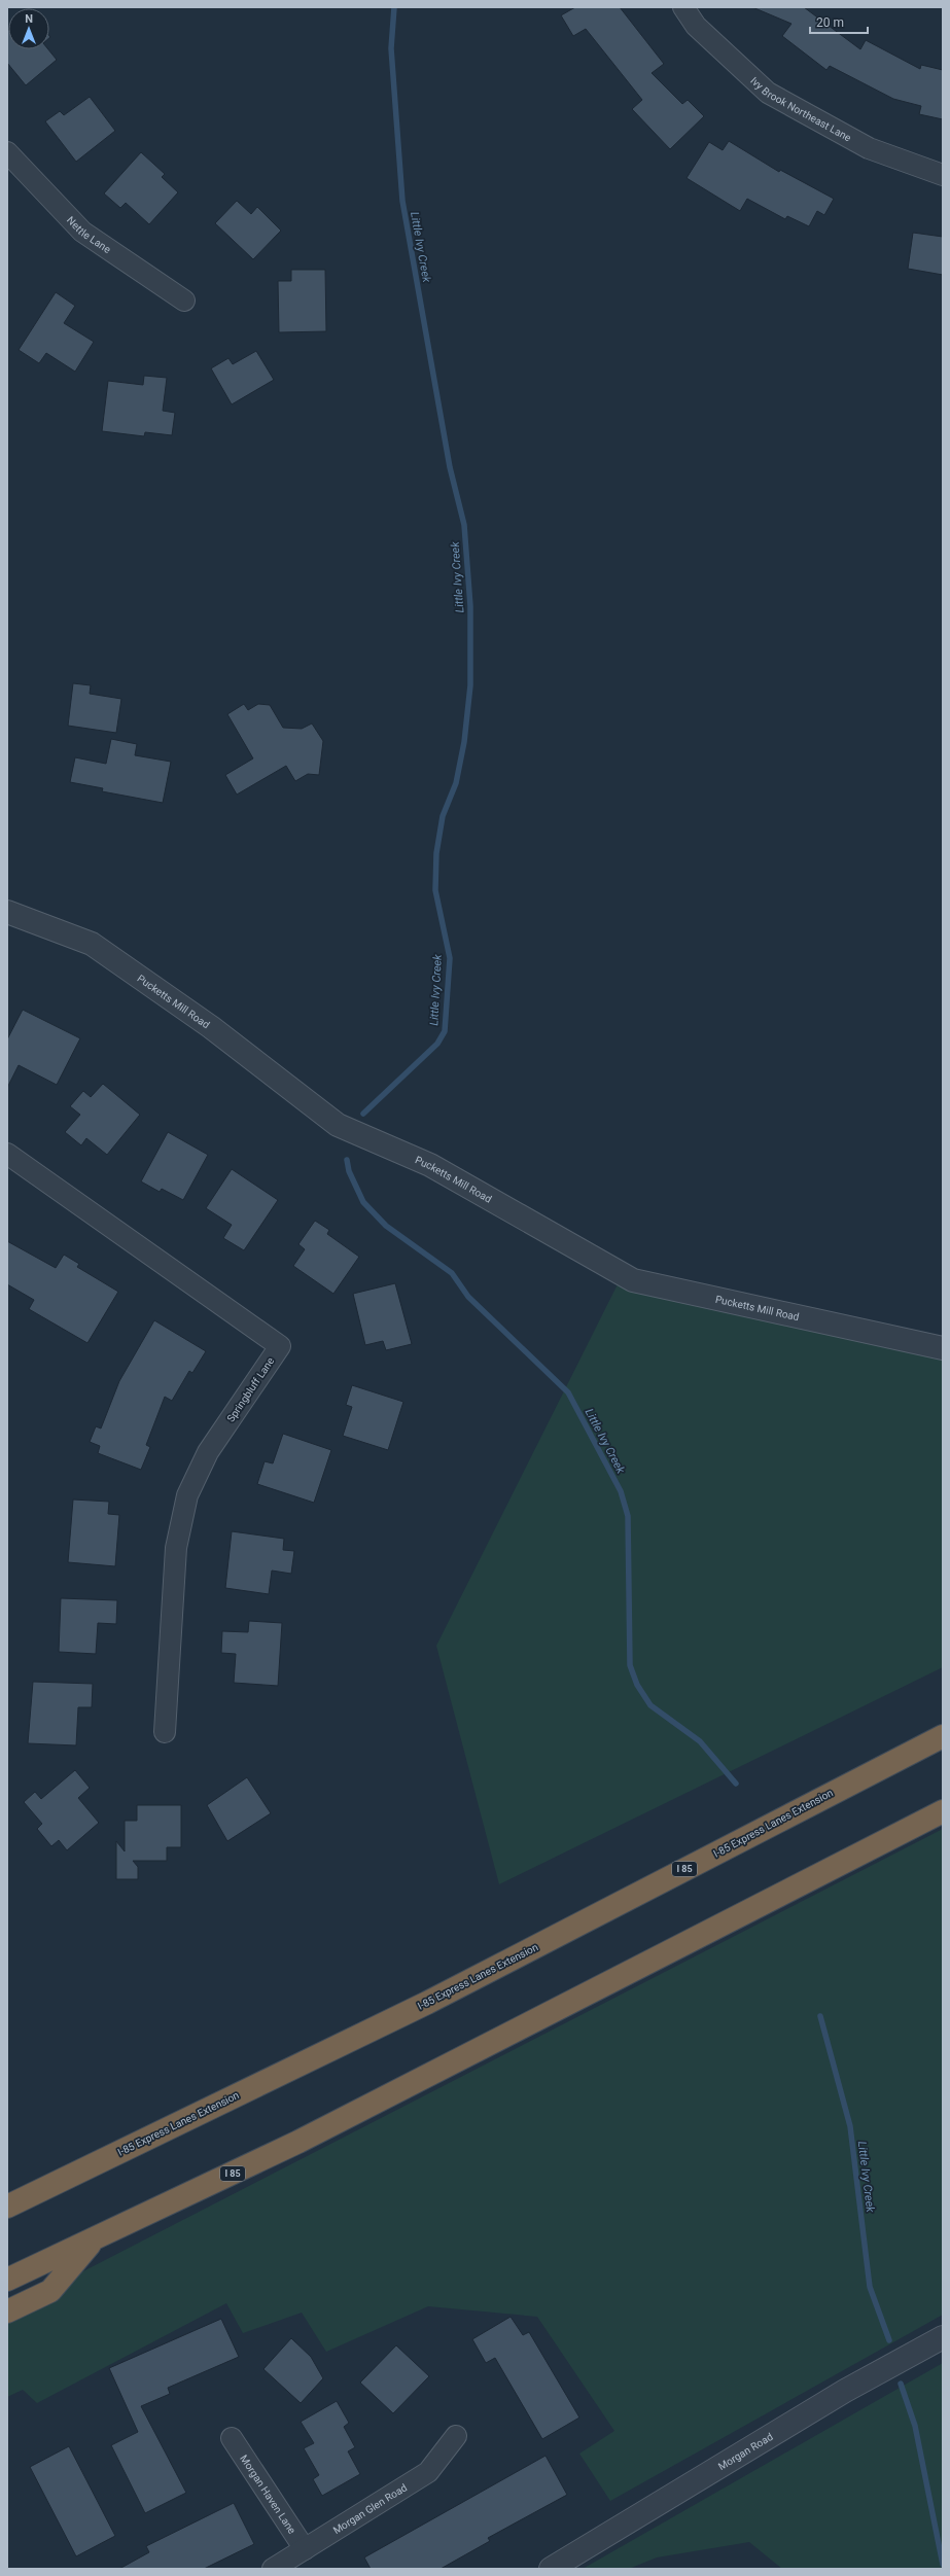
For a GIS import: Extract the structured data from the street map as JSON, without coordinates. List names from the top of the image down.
{
  "streets": {
    "highway": ["I-85 Express Lanes Extension", "I 85"],
    "street": [
      "Ivy Brook Northeast Lane",
      "Nettle Lane",
      "Pucketts Mill Road",
      "Springbluff Lane",
      "Morgan Road",
      "Morgan Haven Lane",
      "Morgan Glen Road"
    ]
  },
  "crossings": [
    ["Morgan Haven Lane", "Morgan Glen Road"]
  ],
  "water": ["Little Ivy Creek"],
  "scale_bar": "20 m",
  "north": "top"
}
